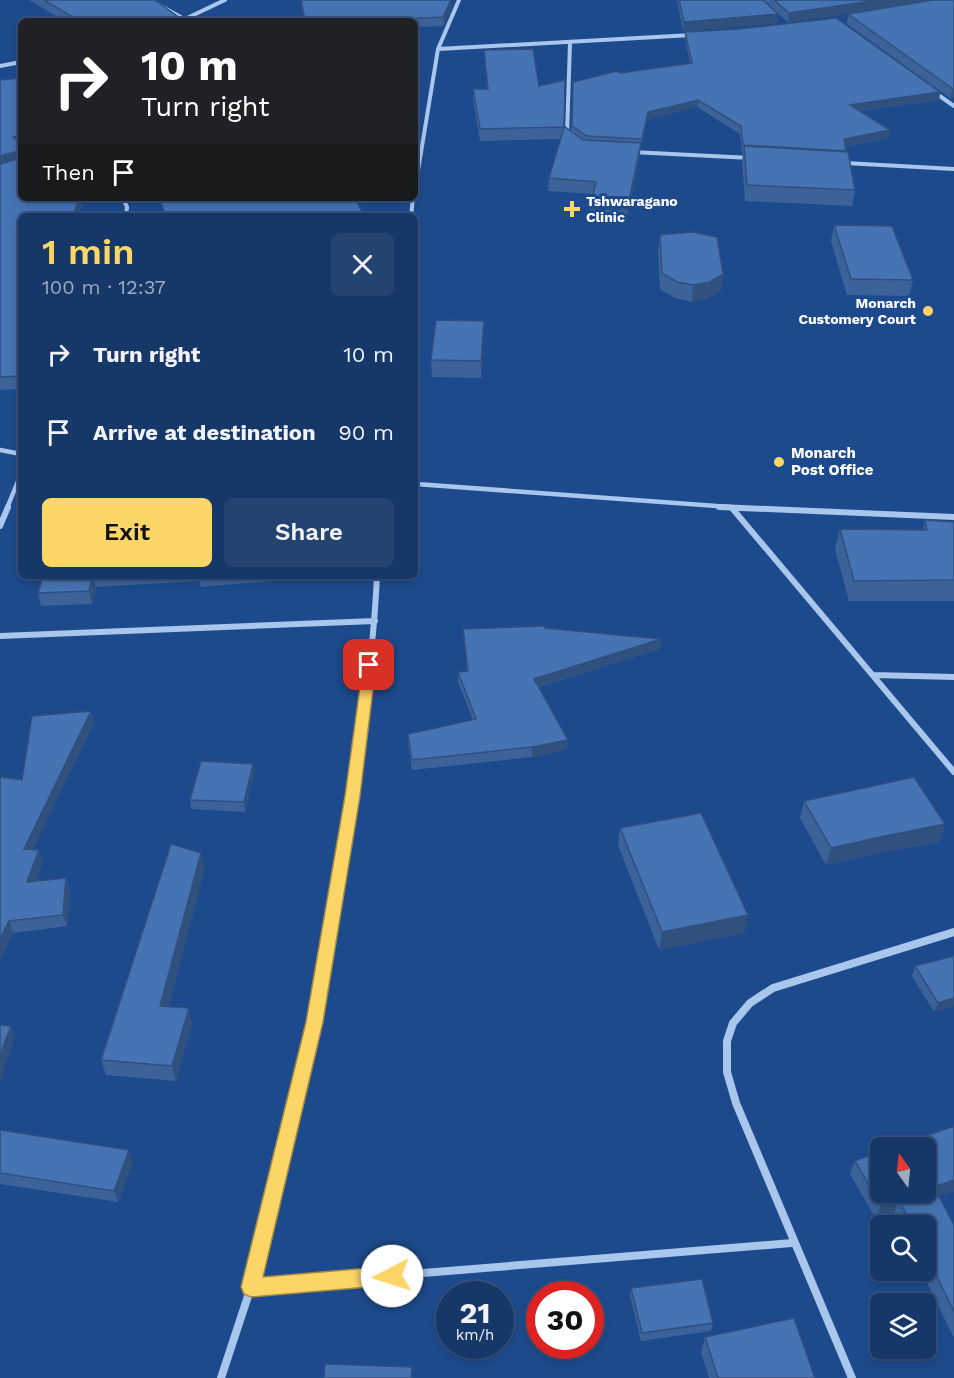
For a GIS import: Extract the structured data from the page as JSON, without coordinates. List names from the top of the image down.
{
  "places": {
    "health": ["Tshwaragano Clinic"],
    "other": ["Monarch Customery Court", "Monarch Post Office"]
  },
  "north": "top",
  "page": {
    "turn": ["10 m", "Turn right"],
    "then": "Then",
    "heading": ["1 min", "100 m · 12:37"],
    "list": [
      {
        "name": "Turn right",
        "value": "10 m"
      },
      {
        "name": "Arrive at destination",
        "value": "90 m"
      }
    ],
    "buttons": ["Exit", "Share"],
    "speed": "21 km/h",
    "limit": "30"
  }
}
